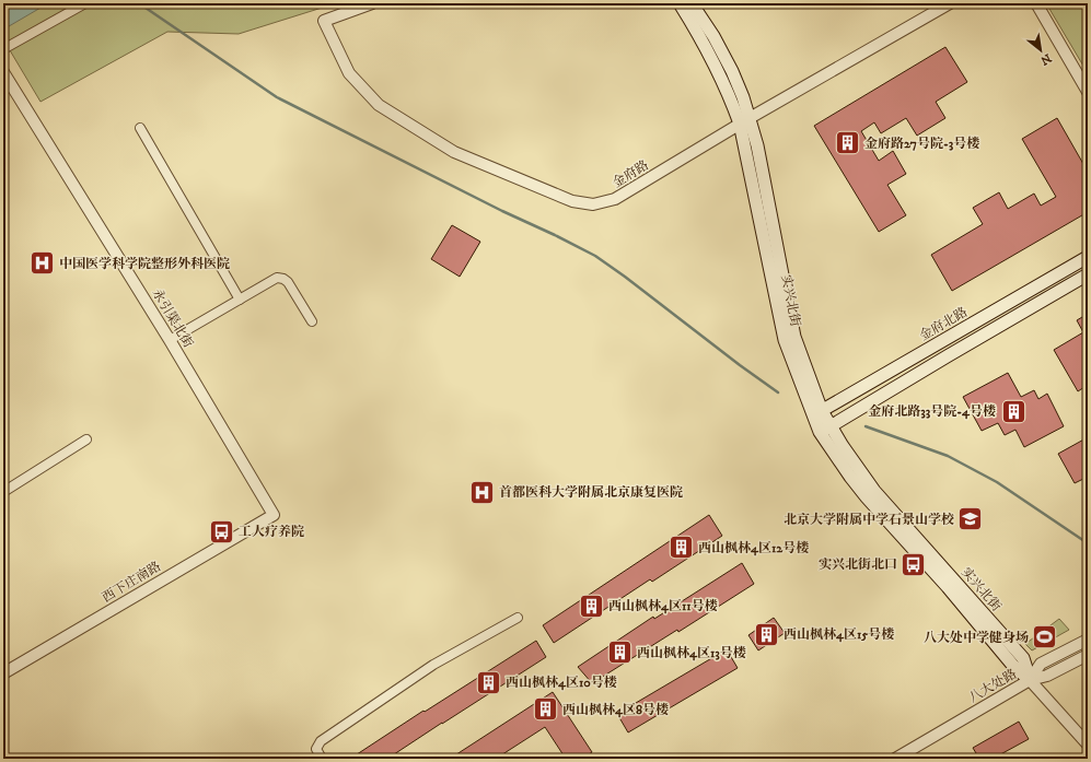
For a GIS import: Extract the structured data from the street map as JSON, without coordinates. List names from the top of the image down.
{
  "streets": {
    "main road": ["实兴北街", "金府北路"],
    "street": [
      "金府路",
      "永引渠北街",
      "西下庄南路",
      "八大处路"
    ]
  },
  "crossings": [
    ["金府路", "实兴北街"],
    ["实兴北街", "金府北路"],
    ["实兴北街", "八大处路"],
    ["永引渠北街", "西下庄南路"]
  ],
  "places": {
    "building": [
      "金府路27号院-3号楼",
      "金府北路33号院-4号楼",
      "西山枫林4区12号楼",
      "西山枫林4区11号楼",
      "西山枫林4区15号楼",
      "西山枫林4区13号楼",
      "西山枫林4区10号楼",
      "西山枫林4区8号楼"
    ],
    "hospital": ["中国医学科学院整形外科医院", "首都医科大学附属北京康复医院"],
    "school or university": ["北京大学附属中学石景山学校"],
    "bus stop": ["工人疗养院", "实兴北街北口"],
    "sports": ["八大处中学健身场"]
  },
  "north": "bottom right"
}
